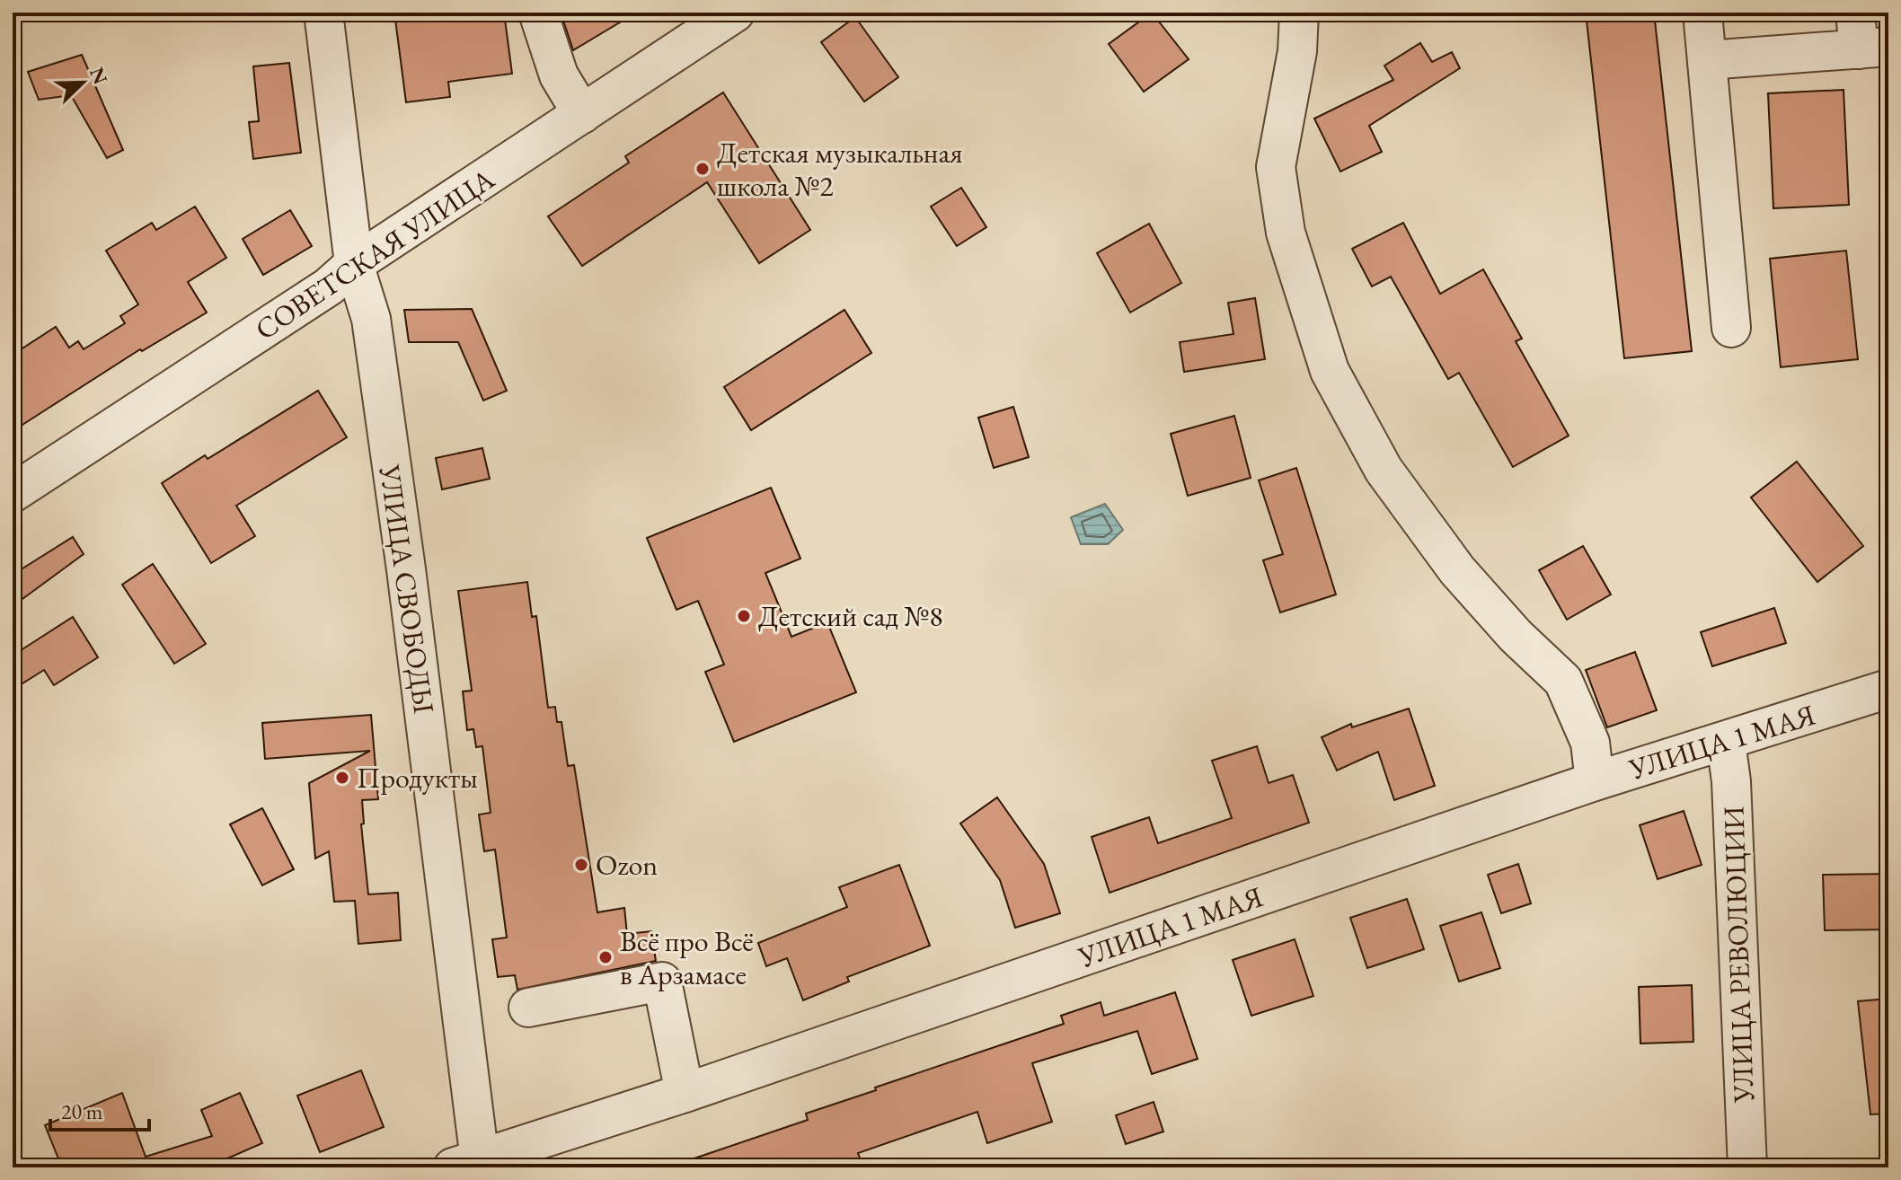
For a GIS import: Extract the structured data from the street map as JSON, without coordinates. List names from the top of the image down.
{
  "streets": {
    "street": [
      "СОВЕТСКАЯ УЛИЦА",
      "УЛИЦА СВОБОДЫ",
      "УЛИЦА 1 МАЯ",
      "УЛИЦА РЕВОЛЮЦИИ"
    ]
  },
  "crossings": [
    ["СОВЕТСКАЯ УЛИЦА", "УЛИЦА СВОБОДЫ"],
    ["УЛИЦА СВОБОДЫ", "УЛИЦА 1 МАЯ"],
    ["УЛИЦА 1 МАЯ", "УЛИЦА РЕВОЛЮЦИИ"]
  ],
  "places": [
    "Детская музыкальная школа №2",
    "Детский сад №8",
    "Продукты",
    "Ozon",
    "Всё про Всё в Арзамасе"
  ],
  "scale_bar": "20 m",
  "north": "top right"
}
